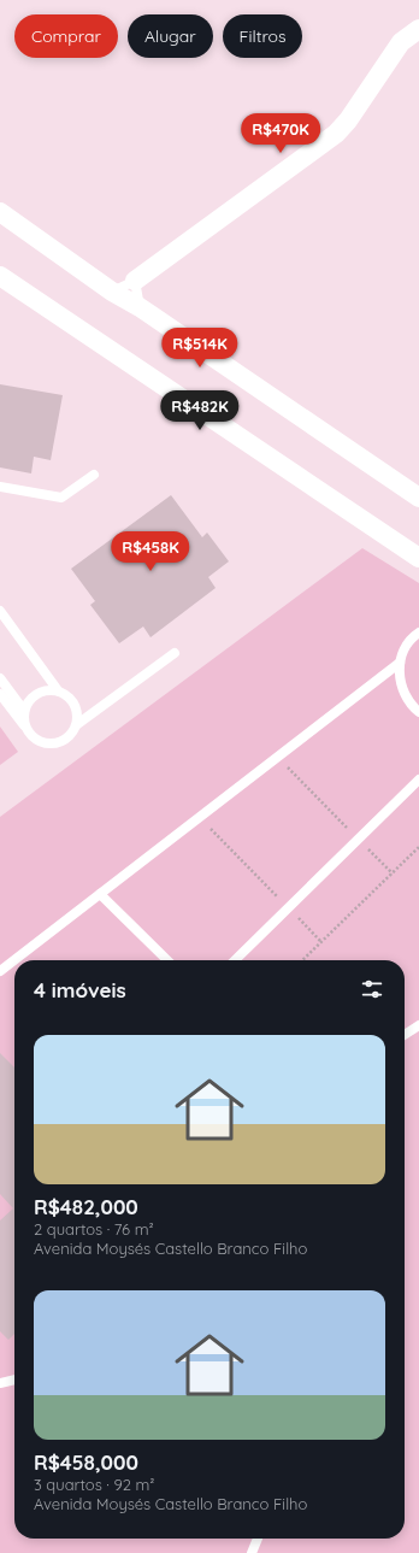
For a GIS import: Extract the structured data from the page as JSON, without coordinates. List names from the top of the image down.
{
  "page": {
    "chip": ["Comprar", "Alugar", "Filtros"],
    "price": [
      "R$470K",
      "R$514K",
      "R$482K",
      "R$458K"
    ],
    "heading": "4 imóveis",
    "list": [
      {
        "name": "R$482,000",
        "note": "2 quartos · 76 m² · Avenida Moysés Castello Branco Filho"
      },
      {
        "name": "R$458,000",
        "note": "3 quartos · 92 m² · Avenida Moysés Castello Branco Filho"
      }
    ]
  }
}
